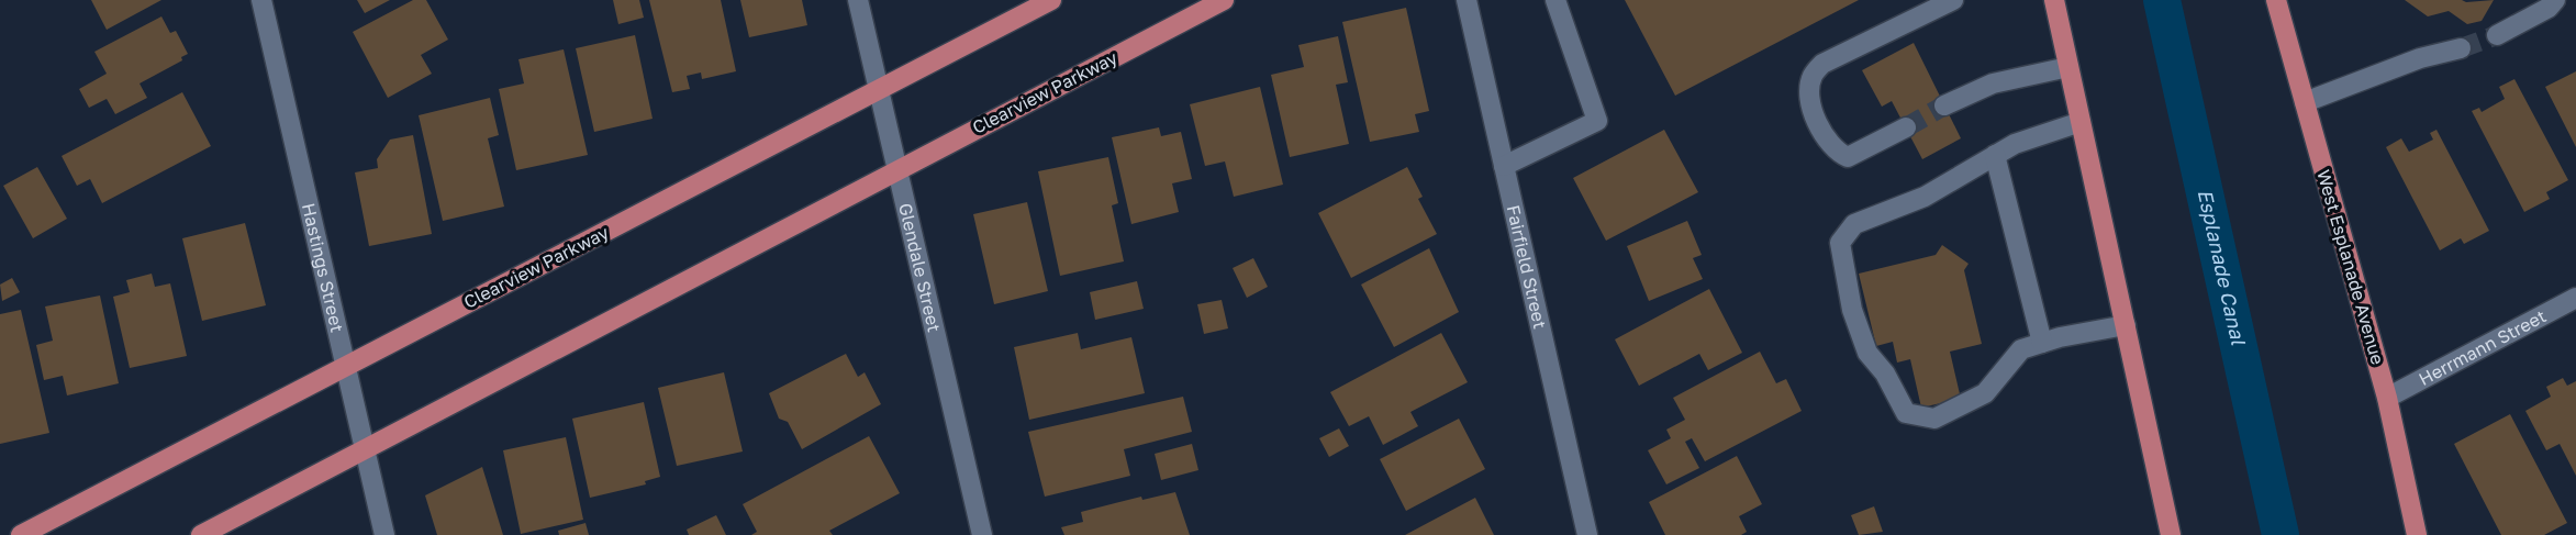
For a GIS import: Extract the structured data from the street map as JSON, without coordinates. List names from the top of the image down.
{
  "streets": {
    "main road": ["Clearview Parkway", "West Esplanade Avenue"],
    "street": [
      "Hastings Street",
      "Glendale Street",
      "Fairfield Street",
      "Herrmann Street"
    ]
  },
  "crossings": [
    ["Clearview Parkway", "Hastings Street"],
    ["Clearview Parkway", "Glendale Street"],
    ["West Esplanade Avenue", "Herrmann Street"]
  ],
  "water": ["Esplanade Canal"]
}
